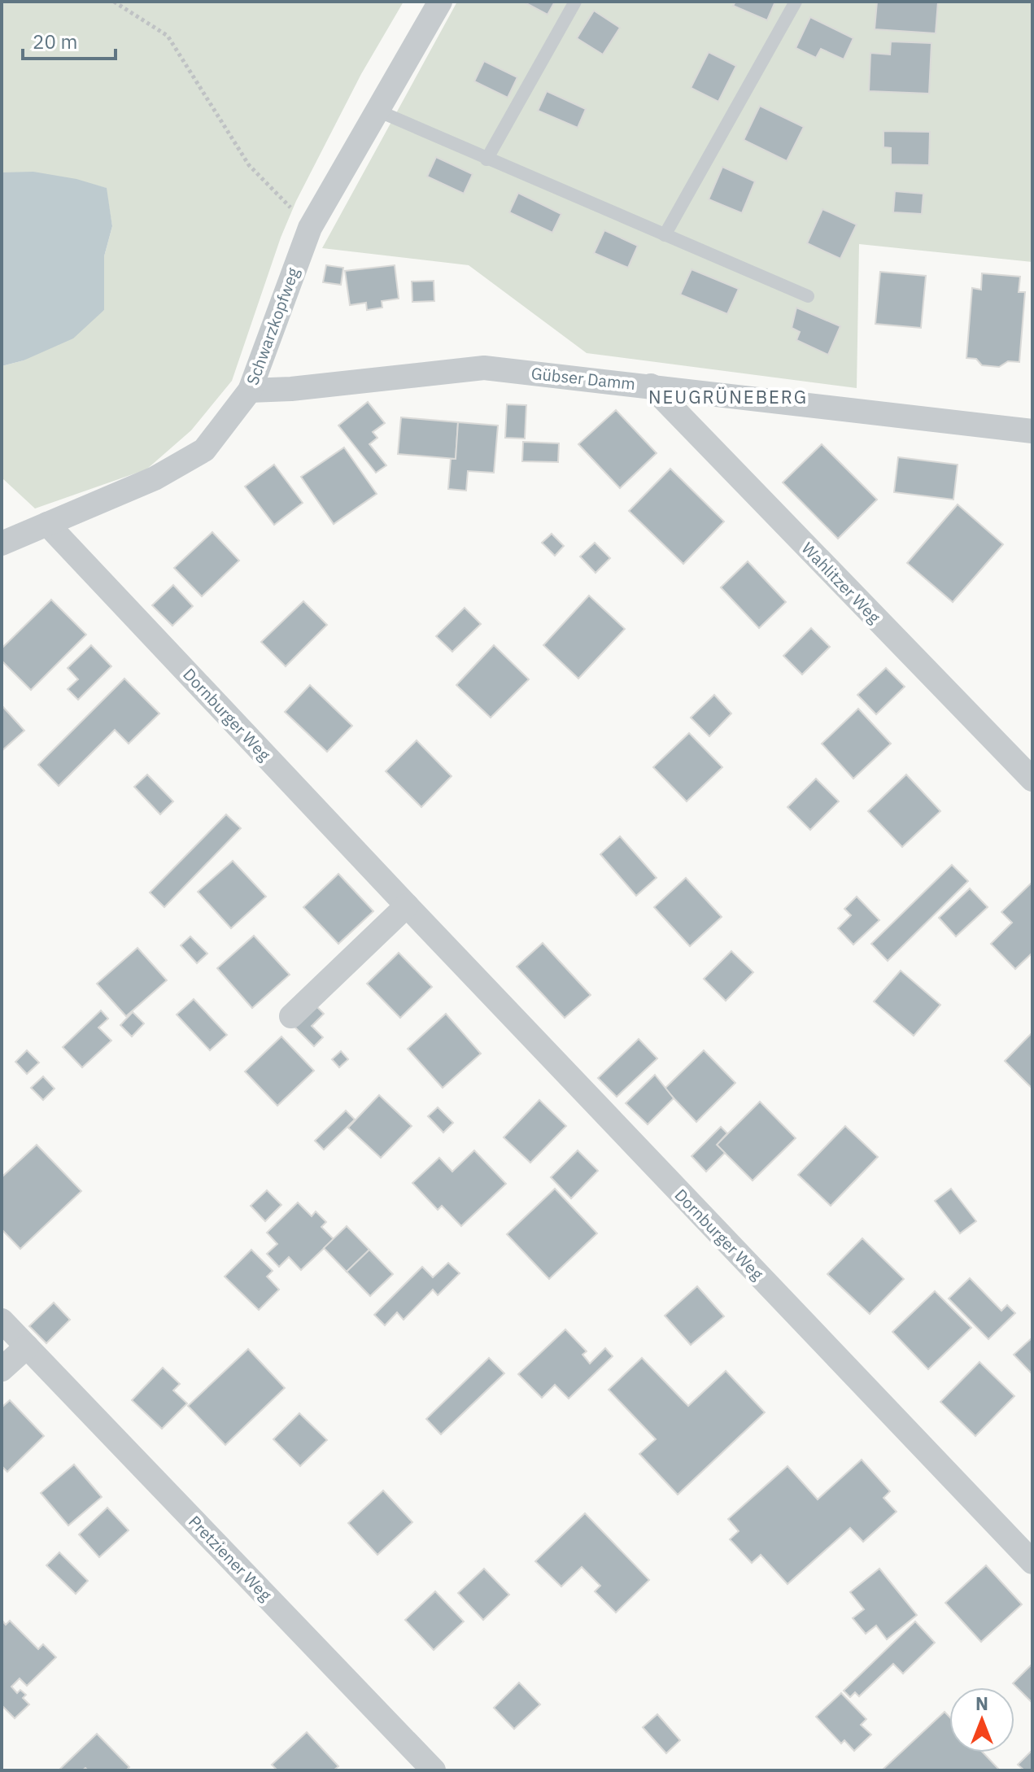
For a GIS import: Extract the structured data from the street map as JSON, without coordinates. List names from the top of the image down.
{
  "streets": {
    "street": [
      "Schwarzkopfweg",
      "Gübser Damm",
      "Wahlitzer Weg",
      "Dornburger Weg",
      "Pretziener Weg"
    ]
  },
  "crossings": [
    ["Schwarzkopfweg", "Gübser Damm"],
    ["Schwarzkopfweg", "Dornburger Weg"],
    ["Gübser Damm", "Wahlitzer Weg"]
  ],
  "districts": ["NEUGRÜNEBERG"],
  "scale_bar": "20 m",
  "north": "top"
}
